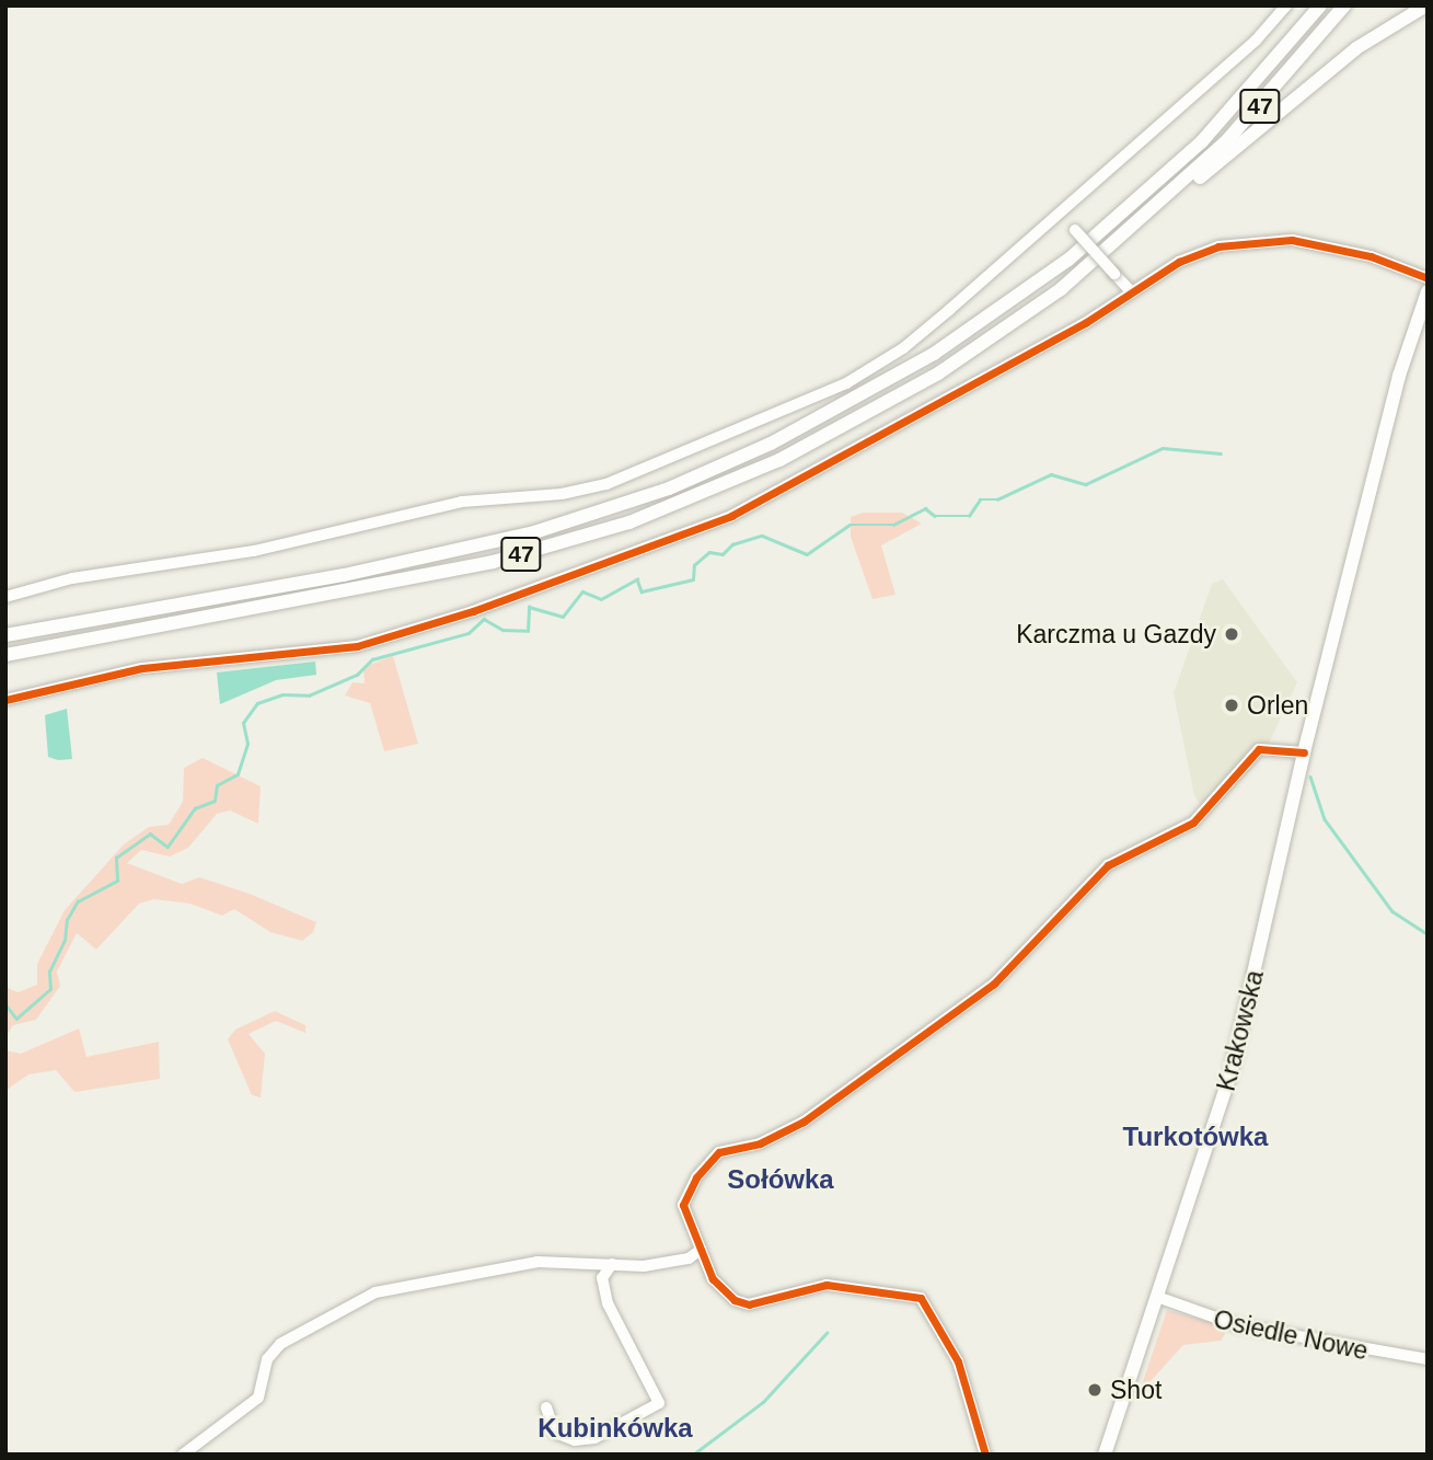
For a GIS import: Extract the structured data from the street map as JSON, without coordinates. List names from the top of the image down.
{
  "streets": {
    "main road": ["47", "Krakowska"],
    "street": ["Osiedle Nowe"]
  },
  "crossings": [
    ["Krakowska", "Osiedle Nowe"]
  ],
  "districts": ["Turkotówka", "Sołówka", "Kubinkówka"],
  "places": ["Karczma u Gazdy", "Orlen", "Shot"]
}
